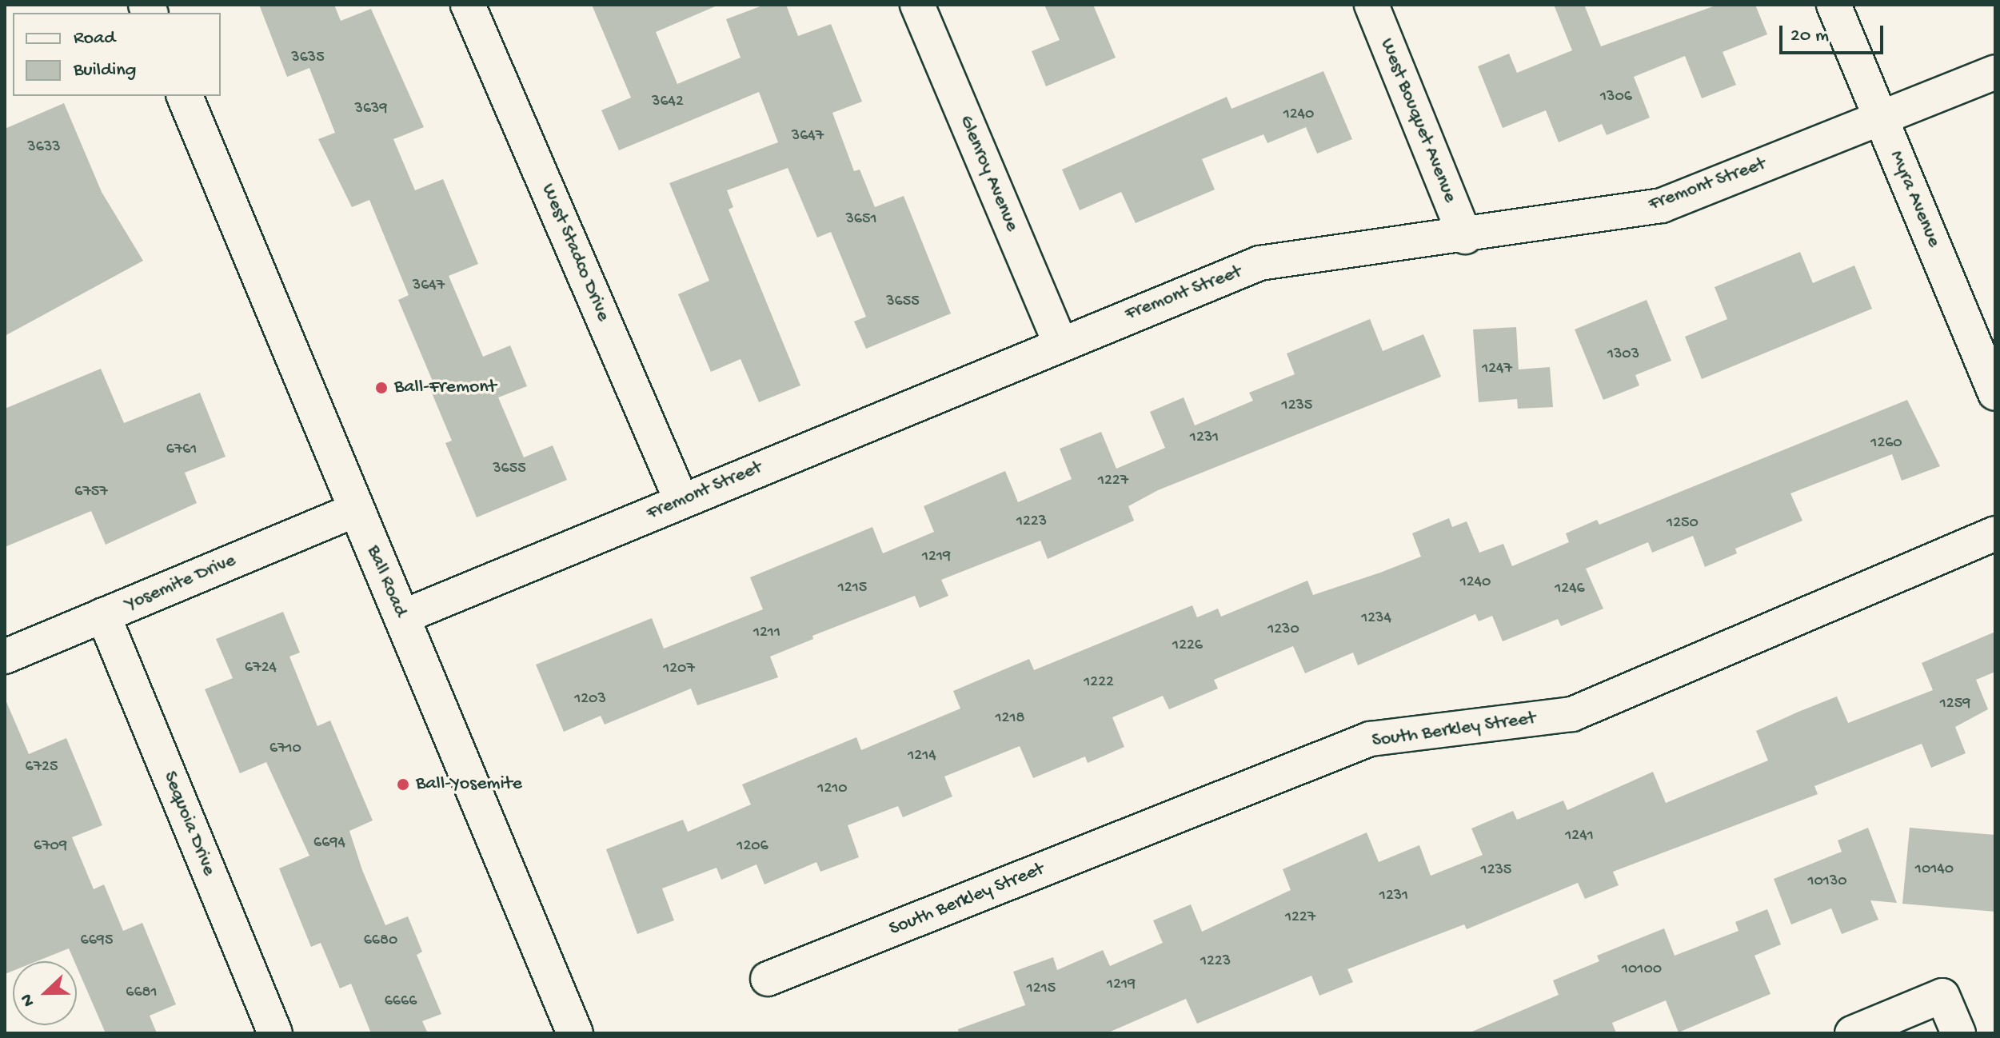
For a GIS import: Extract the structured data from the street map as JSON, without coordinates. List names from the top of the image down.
{
  "streets": {
    "main road": ["Ball Road"],
    "street": [
      "West Bouquet Avenue",
      "Glenroy Avenue",
      "Fremont Street",
      "Myra Avenue",
      "West Stadco Drive",
      "Yosemite Drive",
      "South Berkley Street",
      "Sequoia Drive"
    ]
  },
  "crossings": [
    ["West Bouquet Avenue", "Fremont Street"],
    ["Glenroy Avenue", "Fremont Street"],
    ["Fremont Street", "Myra Avenue"],
    ["Fremont Street", "West Stadco Drive"],
    ["Fremont Street", "Ball Road"],
    ["Ball Road", "Yosemite Drive"],
    ["Yosemite Drive", "Sequoia Drive"]
  ],
  "places": ["Ball-Fremont", "Ball-Yosemite"],
  "house_numbers": [
    "3635",
    "1306",
    "3642",
    "3639",
    "1240",
    "3647",
    "3633",
    "3651",
    "3647",
    "3655",
    "1303",
    "1247",
    "1235",
    "1231",
    "1260",
    "6761",
    "3655",
    "1227",
    "6757",
    "1223",
    "1250",
    "1219",
    "1240",
    "1215",
    "1246",
    "1234",
    "1230",
    "1211",
    "1226",
    "6724",
    "1207",
    "1222",
    "1203",
    "1259",
    "1218",
    "6710",
    "1214",
    "6725",
    "1210",
    "1241",
    "6694",
    "6709",
    "1206",
    "10140",
    "1235",
    "10130",
    "1231",
    "1227",
    "6695",
    "6680",
    "1223",
    "10100",
    "1219",
    "1215",
    "6681",
    "6666"
  ],
  "legend": ["Road", "Building"],
  "scale_bar": "20 m",
  "north": "left"
}
